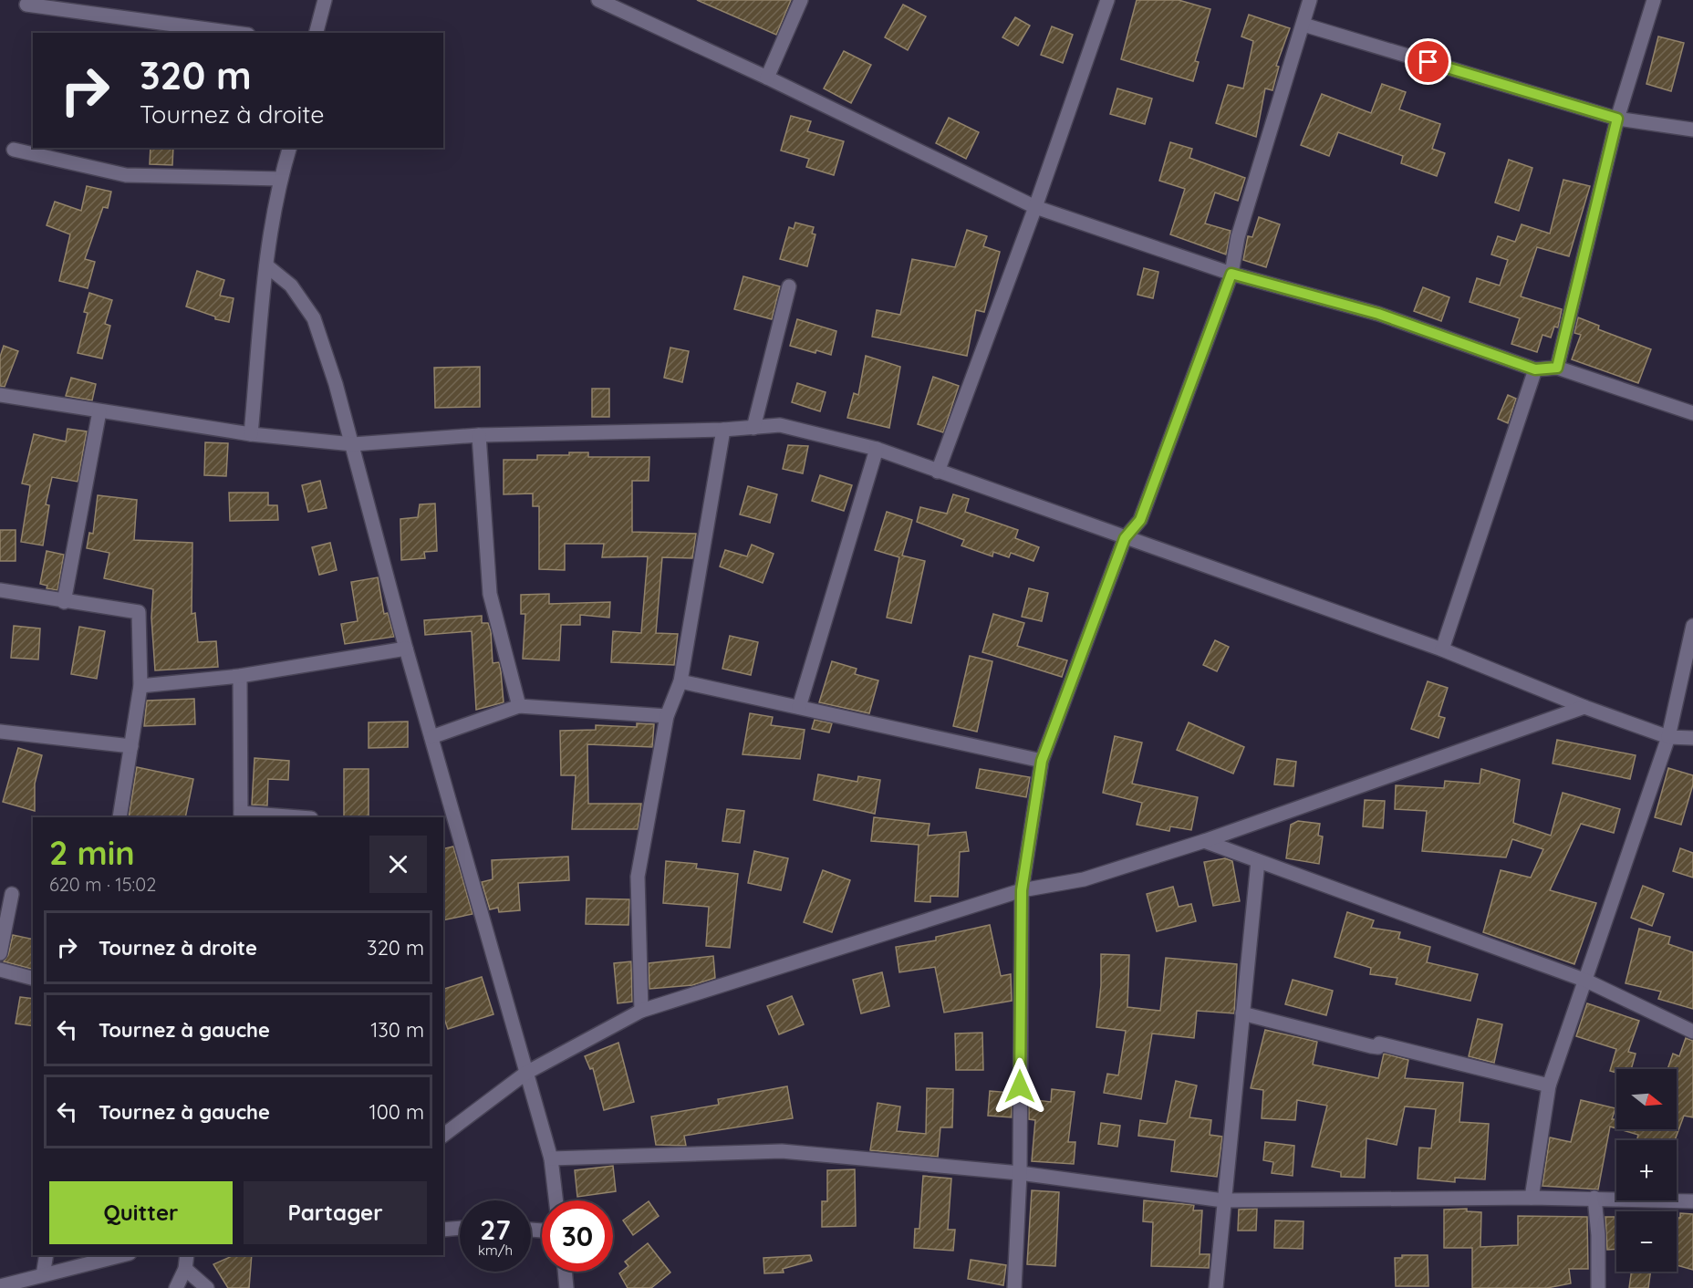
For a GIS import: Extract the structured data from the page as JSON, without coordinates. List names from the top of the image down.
{
  "north": "right",
  "page": {
    "turn": ["320 m", "Tournez à droite"],
    "heading": ["2 min", "620 m · 15:02"],
    "list": [
      {
        "name": "Tournez à droite",
        "value": "320 m"
      },
      {
        "name": "Tournez à gauche",
        "value": "130 m"
      },
      {
        "name": "Tournez à gauche",
        "value": "100 m"
      }
    ],
    "map_buttons": ["+", "−"],
    "buttons": ["Quitter", "Partager"],
    "speed": "27 km/h",
    "limit": "30"
  }
}
